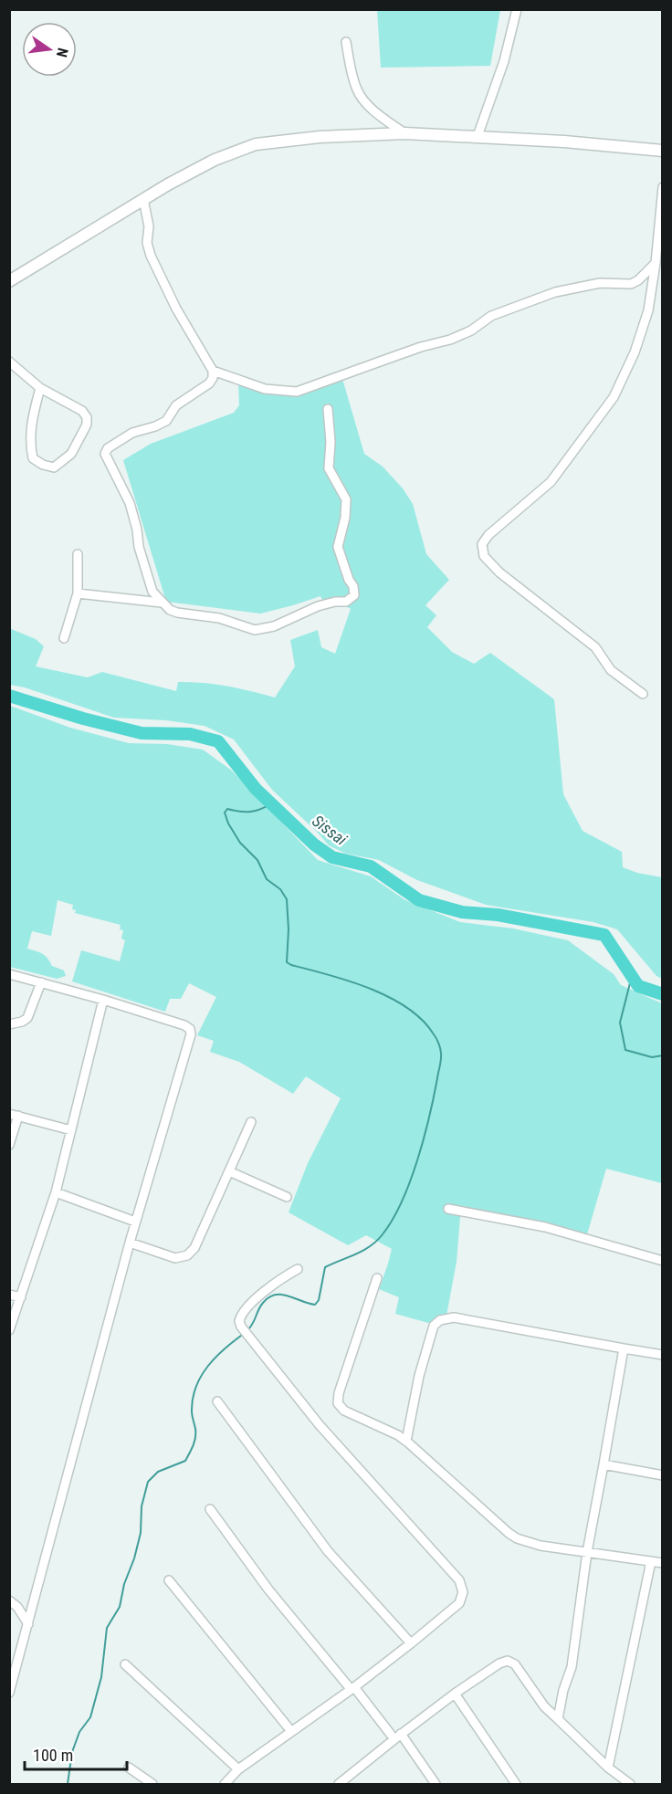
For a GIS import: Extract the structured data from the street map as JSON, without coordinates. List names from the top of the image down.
{
  "water": ["Sissai"],
  "scale_bar": "100 m",
  "north": "right"
}
